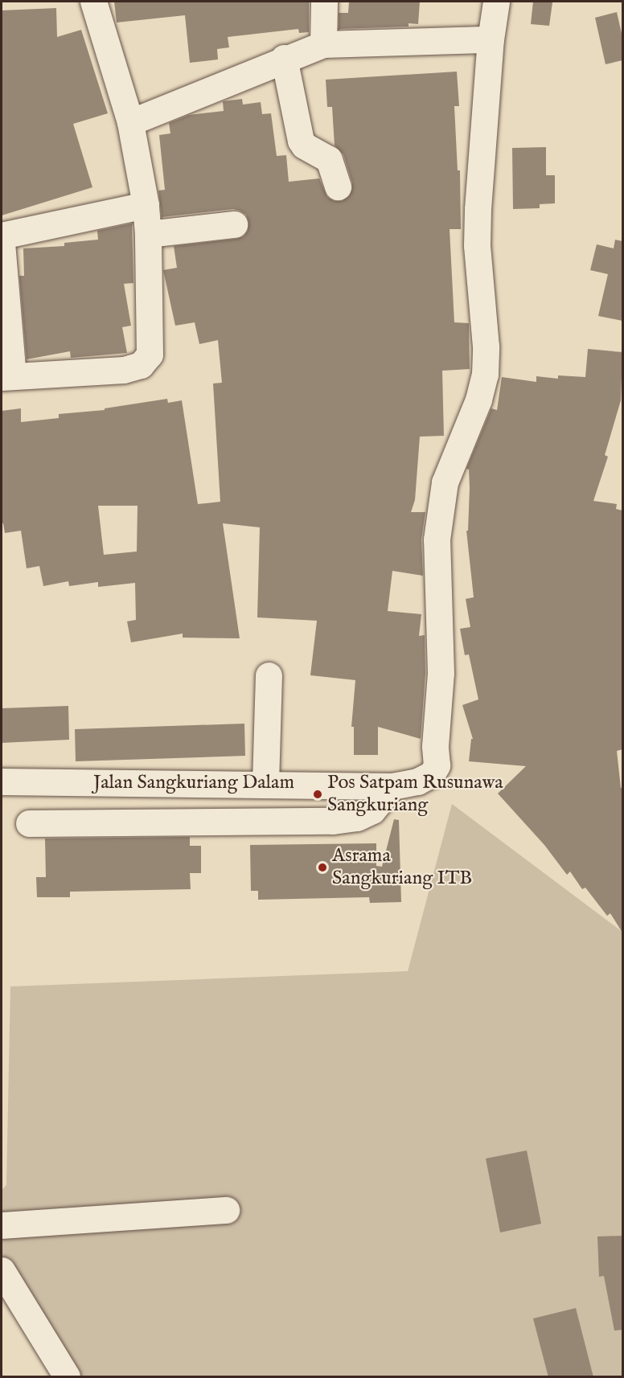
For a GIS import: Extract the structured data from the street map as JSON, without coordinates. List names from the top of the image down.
{
  "streets": {
    "street": ["Jalan Sangkuriang Dalam"]
  },
  "places": ["Pos Satpam Rusunawa Sangkuriang", "Asrama Sangkuriang ITB"]
}
